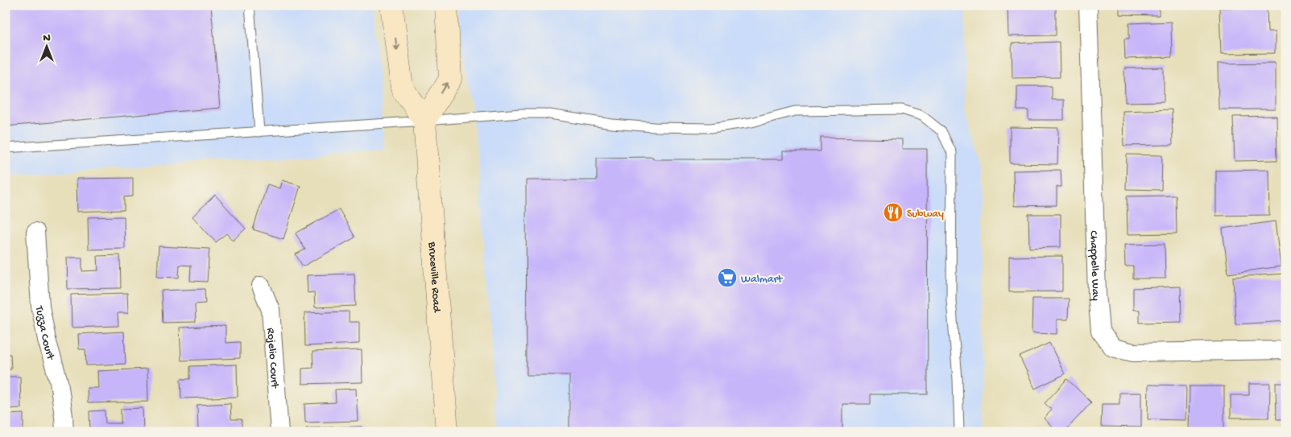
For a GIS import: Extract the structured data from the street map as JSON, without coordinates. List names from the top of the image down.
{
  "streets": {
    "main road": ["Bruceville Road"],
    "street": ["Chappelle Way", "Tuzza Court", "Rojelio Court"]
  },
  "places": {
    "restaurant": ["Subway"],
    "supermarket": ["Walmart"]
  },
  "north": "top"
}
